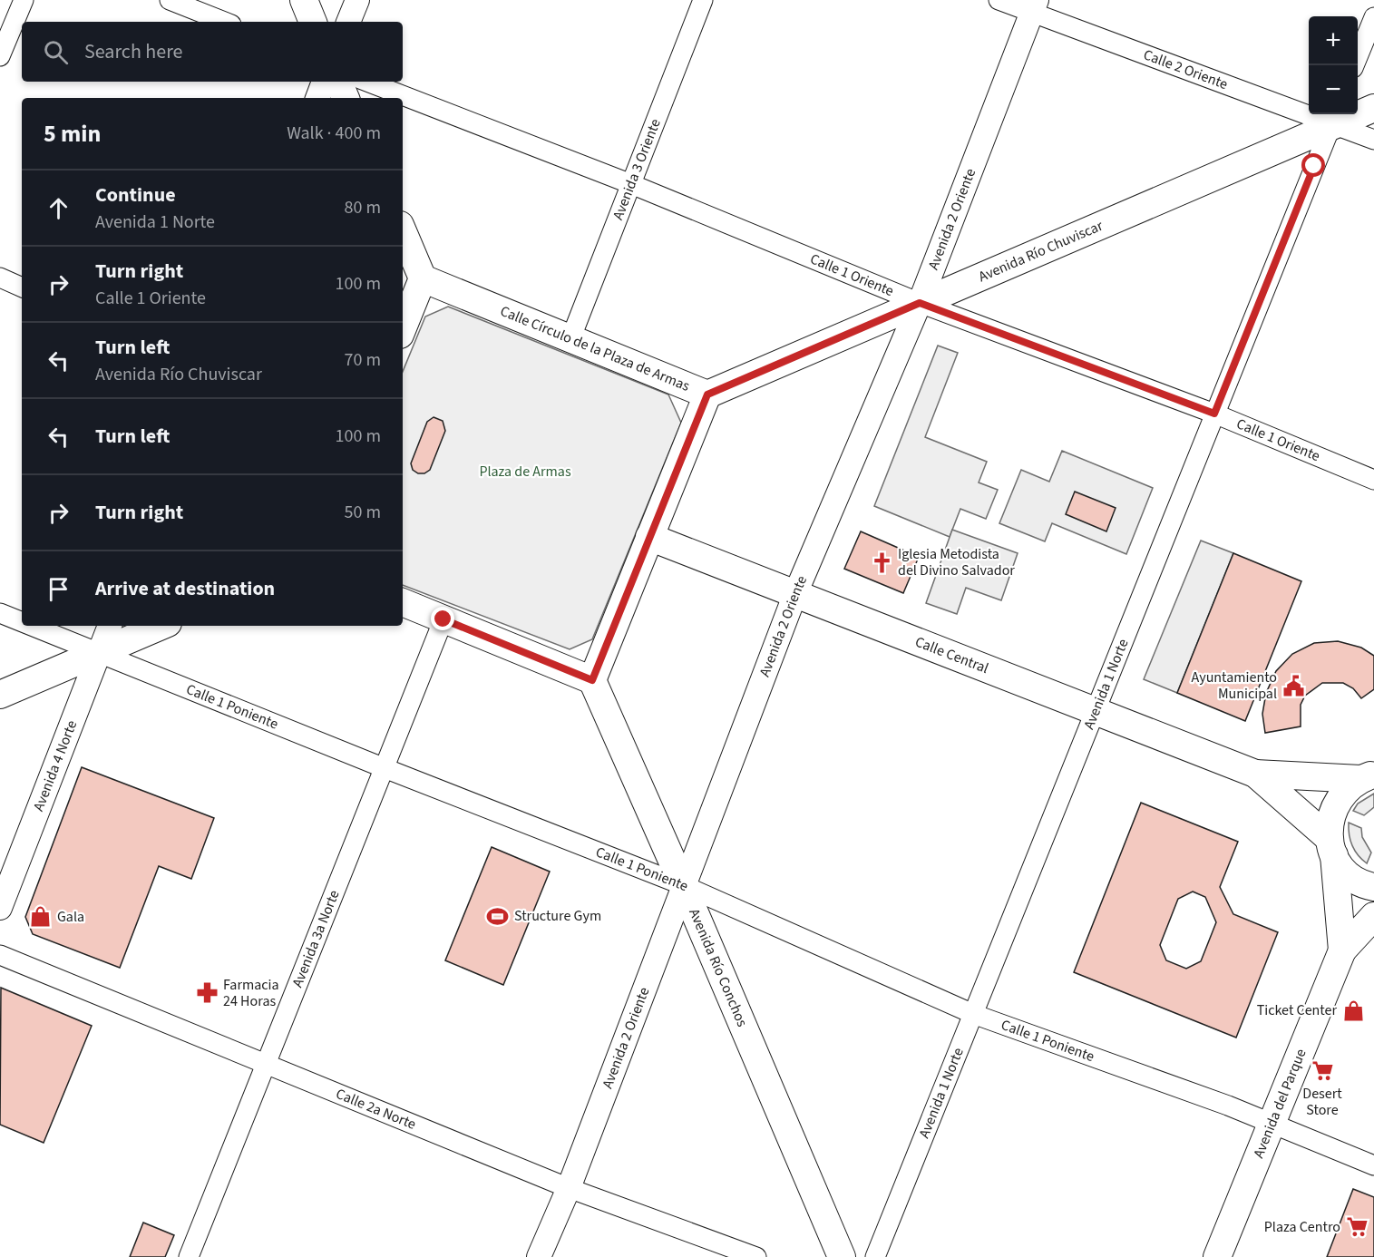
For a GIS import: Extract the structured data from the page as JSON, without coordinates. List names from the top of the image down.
{
  "streets": {
    "main road": [
      "Avenida Río Chuviscar",
      "Calle Círculo de la Plaza de Armas",
      "Calle Central",
      "Avenida Río Conchos",
      "Avenida del Parque"
    ],
    "street": [
      "Calle 2 Oriente",
      "Avenida 3 Oriente",
      "Avenida 2 Oriente",
      "Calle 1 Oriente",
      "Avenida 1 Norte",
      "Calle 1 Poniente",
      "Avenida 4 Norte",
      "Avenida 3a Norte",
      "Calle 2a Norte"
    ]
  },
  "crossings": [
    ["Calle 2 Oriente", "Avenida 2 Oriente"],
    ["Calle 2 Oriente", "Avenida Río Chuviscar"],
    ["Calle 2 Oriente", "Avenida 1 Norte"],
    ["Avenida 3 Oriente", "Calle 1 Oriente"],
    ["Avenida 3 Oriente", "Calle Círculo de la Plaza de Armas"],
    ["Avenida 2 Oriente", "Avenida Río Chuviscar"],
    ["Avenida 2 Oriente", "Calle 1 Oriente"],
    ["Avenida 2 Oriente", "Calle Central"],
    ["Avenida 2 Oriente", "Calle 1 Poniente"],
    ["Avenida 2 Oriente", "Avenida Río Conchos"],
    ["Avenida 2 Oriente", "Calle 2a Norte"],
    ["Avenida Río Chuviscar", "Calle 1 Oriente"],
    ["Avenida Río Chuviscar", "Calle Círculo de la Plaza de Armas"],
    ["Avenida Río Chuviscar", "Avenida 1 Norte"],
    ["Calle 1 Oriente", "Avenida 1 Norte"],
    ["Calle Círculo de la Plaza de Armas", "Calle Central"],
    ["Calle Círculo de la Plaza de Armas", "Avenida Río Conchos"],
    ["Calle Central", "Avenida 1 Norte"],
    ["Avenida 1 Norte", "Calle 1 Poniente"],
    ["Calle 1 Poniente", "Avenida 4 Norte"],
    ["Calle 1 Poniente", "Avenida 3a Norte"],
    ["Calle 1 Poniente", "Avenida Río Conchos"],
    ["Calle 1 Poniente", "Avenida del Parque"],
    ["Avenida 3a Norte", "Calle 2a Norte"]
  ],
  "parks": ["Plaza de Armas"],
  "places": {
    "church": ["Iglesia Metodista del Divino Salvador"],
    "public building": ["Ayuntamiento Municipal"],
    "sports": ["Structure Gym"],
    "shop": ["Gala", "Ticket Center"],
    "pharmacy": ["Farmacia 24 Horas"],
    "supermarket": ["Desert Store", "Plaza Centro"]
  },
  "page": {
    "map_buttons": ["+", "−"],
    "search": "Search here",
    "heading": ["5 min", "Walk · 400 m"],
    "list": [
      ["Continue", "Avenida 1 Norte", "80 m"],
      ["Turn right", "Calle 1 Oriente", "100 m"],
      ["Turn left", "Avenida Río Chuviscar", "70 m"],
      ["Turn left", "100 m"],
      ["Turn right", "50 m"],
      "Arrive at destination"
    ]
  }
}
